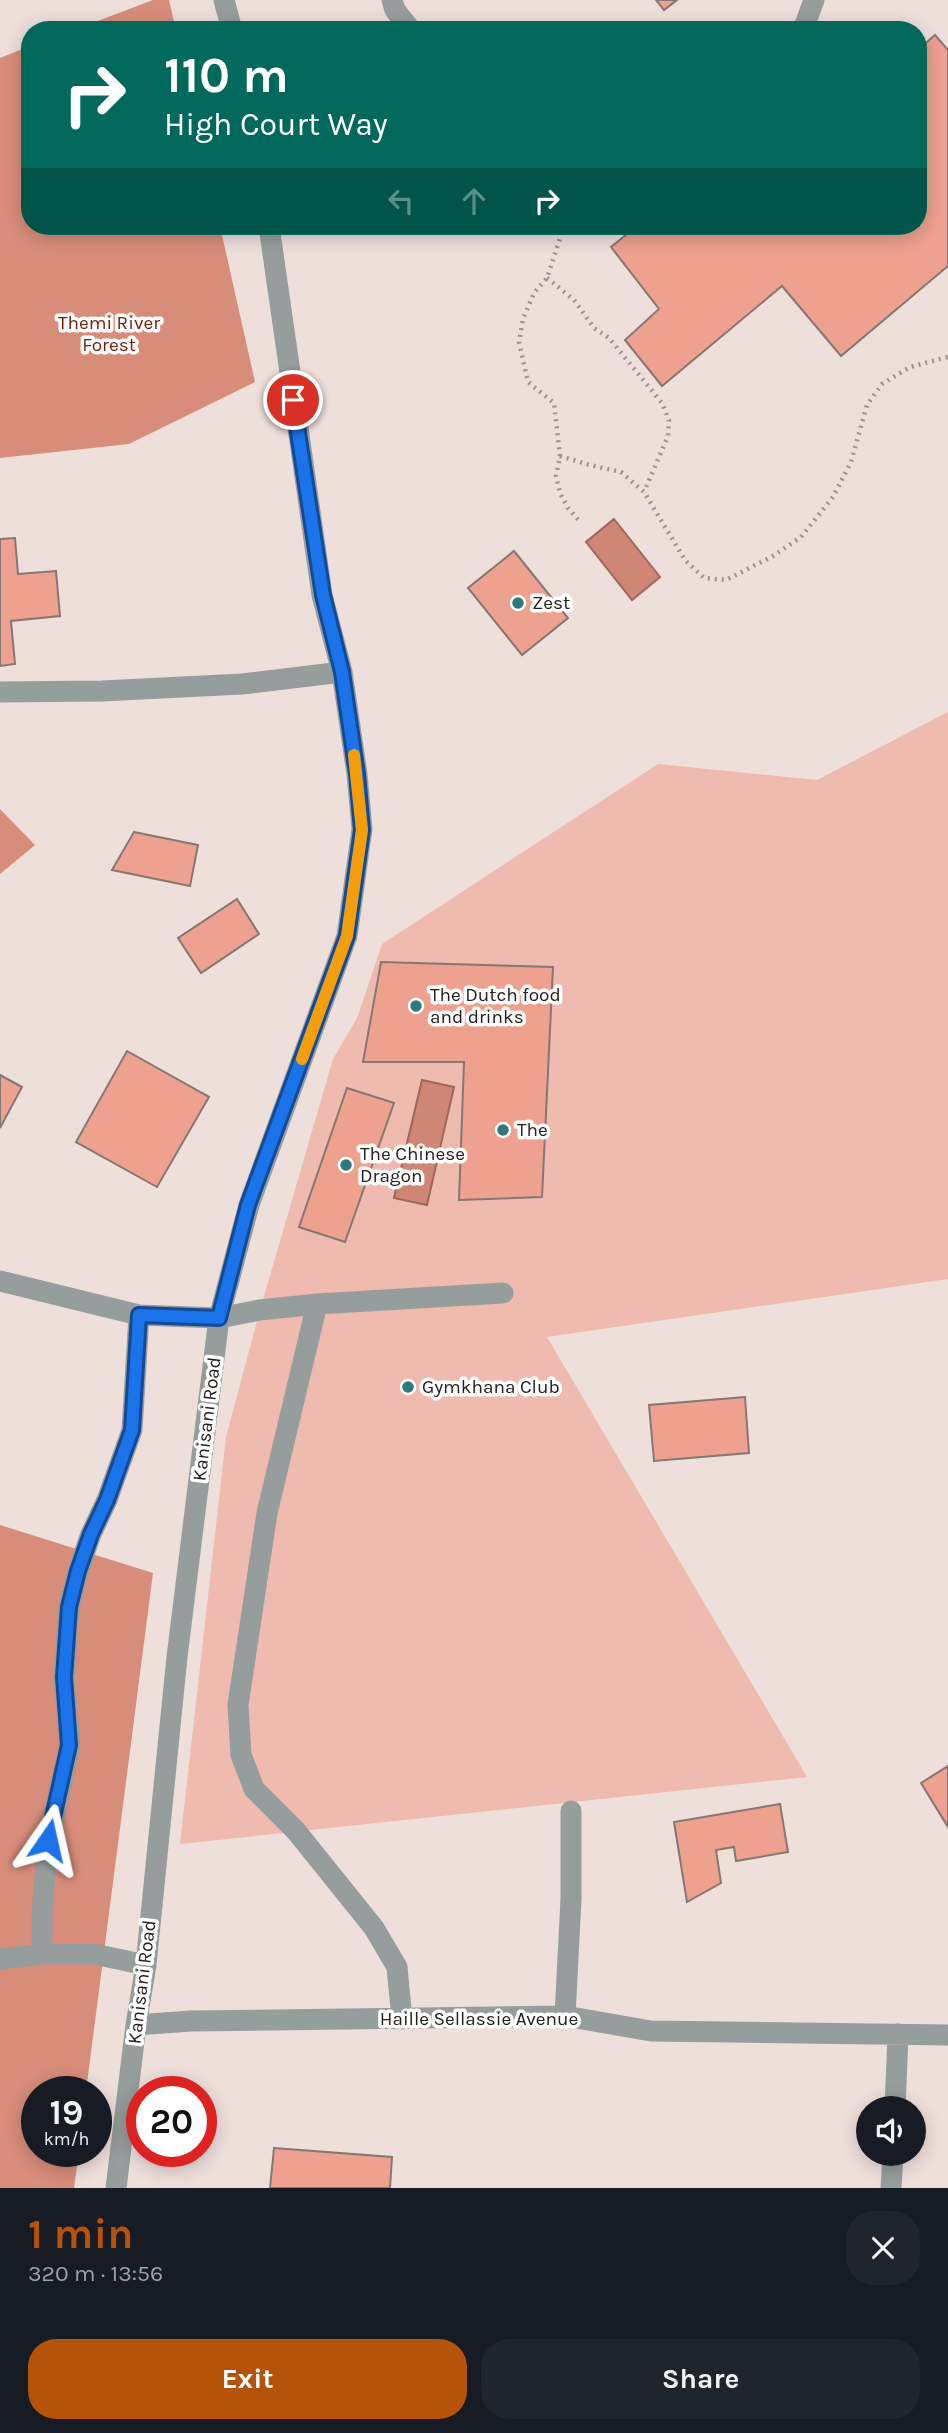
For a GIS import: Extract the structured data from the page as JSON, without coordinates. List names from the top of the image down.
{
  "streets": {
    "street": ["Kanisani Road", "Haille Sellassie Avenue"]
  },
  "crossings": [
    ["Kanisani Road", "Haille Sellassie Avenue"]
  ],
  "parks": ["Themi River Forest"],
  "places": [
    "Zest",
    "The Dutch food and drinks",
    "The",
    "The Chinese Dragon",
    "Gymkhana Club"
  ],
  "page": {
    "turn": ["110 m", "High Court Way"],
    "speed": "19 km/h",
    "limit": "20",
    "heading": ["1 min", "320 m · 13:56"],
    "buttons": ["Exit", "Share"]
  }
}
